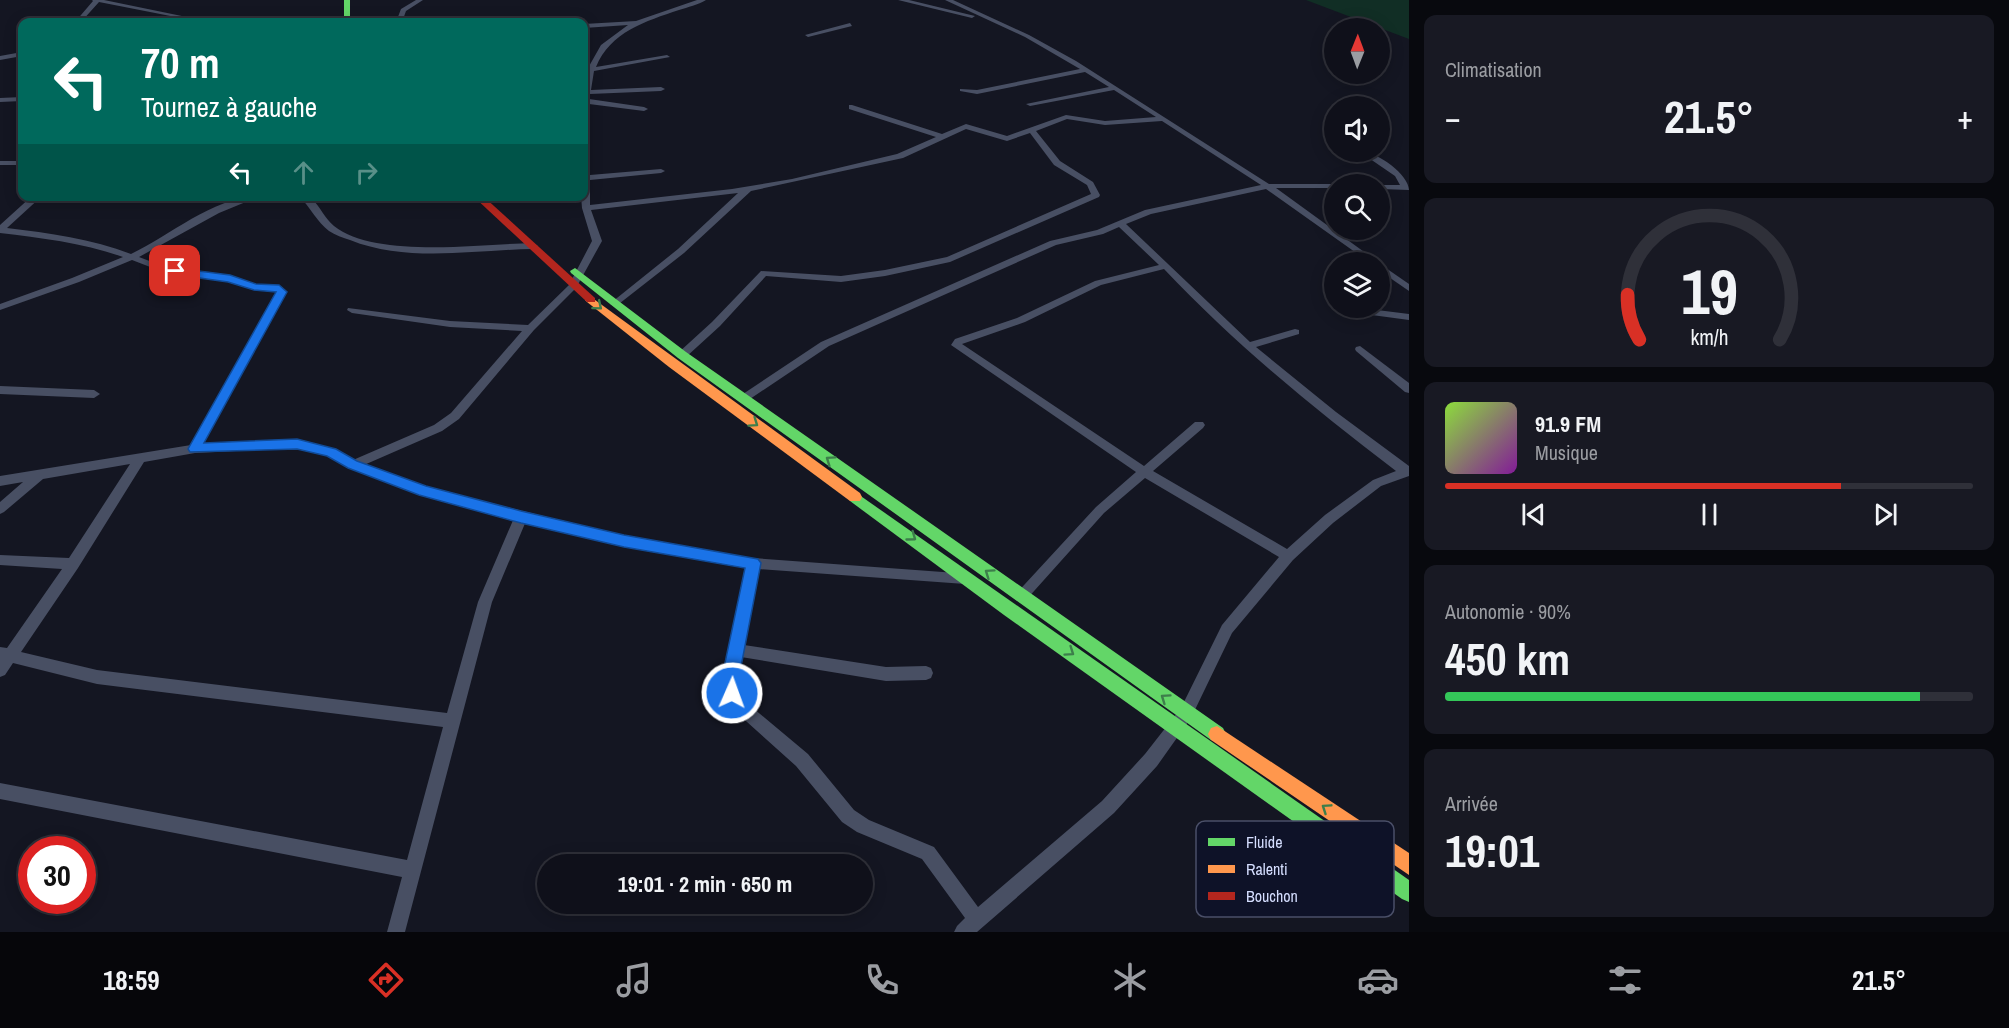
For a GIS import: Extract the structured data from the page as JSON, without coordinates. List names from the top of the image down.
{
  "legend": ["Fluide", "Ralenti", "Bouchon"],
  "north": "top",
  "page": {
    "tile": [
      "Climatisation",
      ["Autonomie · 90%", "450 km"],
      ["Arrivée", "19:01"]
    ],
    "turn": ["70 m", "Tournez à gauche"],
    "heat": ["−", "21.5°", "+"],
    "song": ["91.9 FM", "Musique"],
    "limit": "30",
    "trip": "19:01 · 2 min · 650 m",
    "tabs": ["18:59", "21.5°"],
    "gauge": ["19", "km/h"]
  }
}
